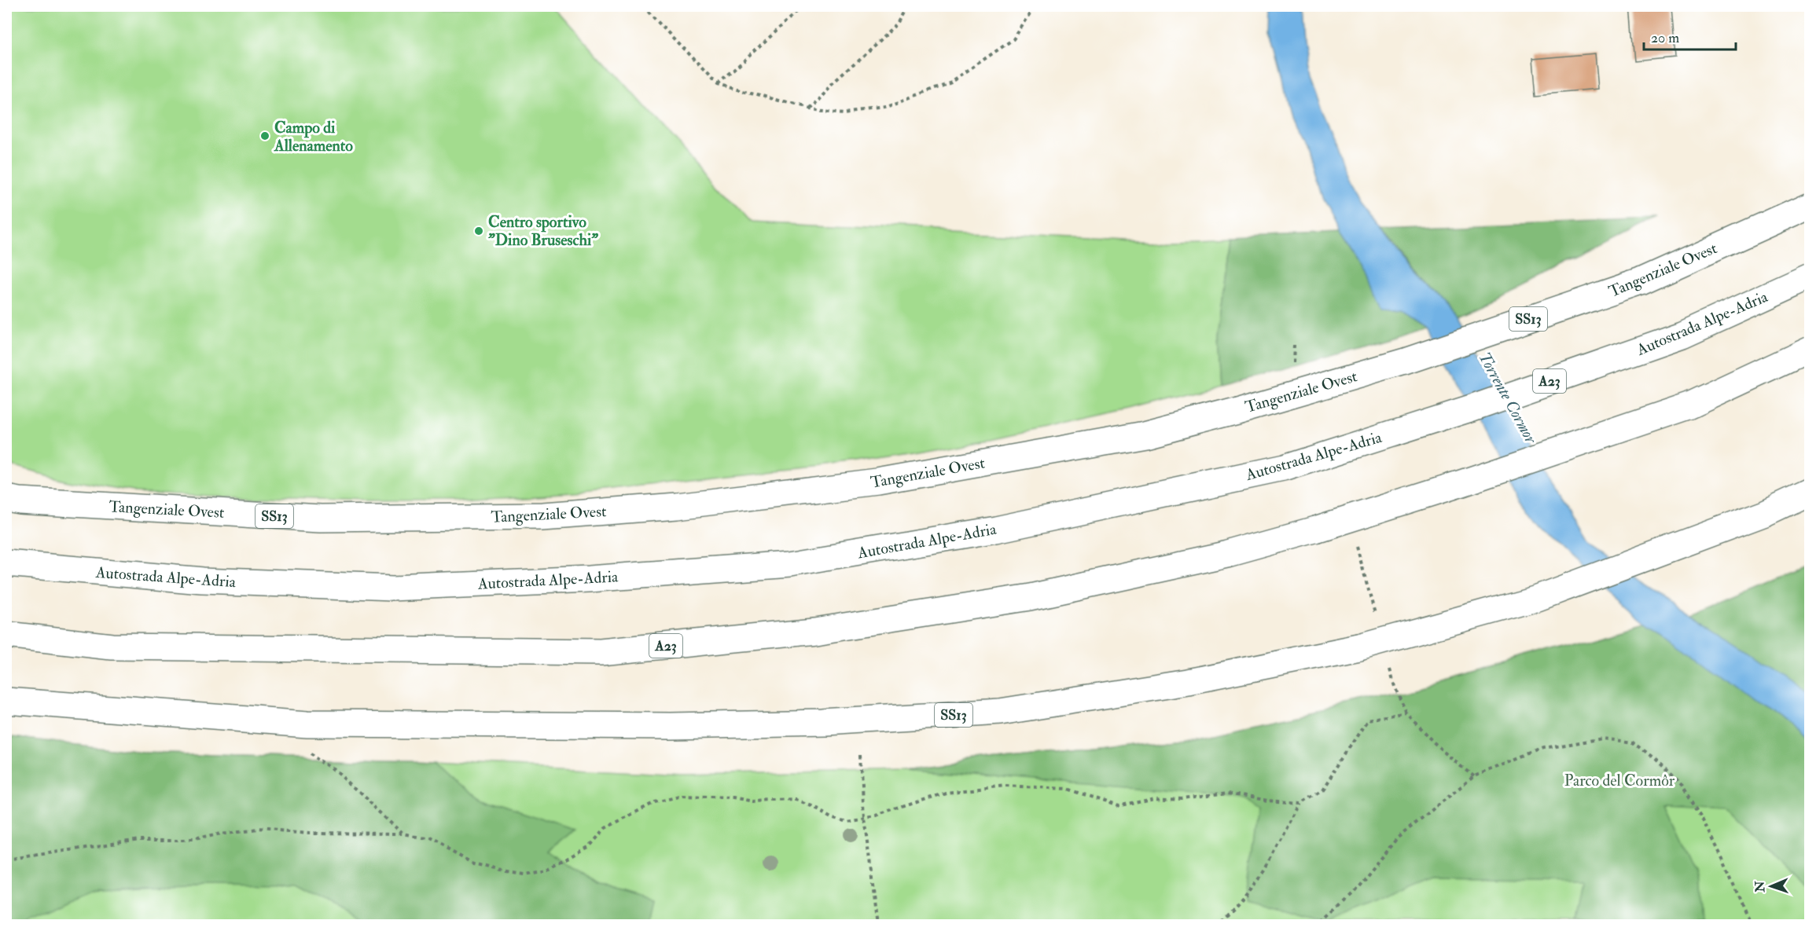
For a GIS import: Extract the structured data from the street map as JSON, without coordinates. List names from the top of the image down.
{
  "streets": {
    "highway": [
      "Tangenziale Ovest",
      "SS13",
      "Autostrada Alpe-Adria",
      "A23"
    ]
  },
  "water": ["Torrente Cormor"],
  "parks": ["Parco del Cormôr"],
  "places": ["Campo di Allenamento", "Centro sportivo \"Dino Bruseschi\""],
  "scale_bar": "20 m",
  "north": "left"
}
